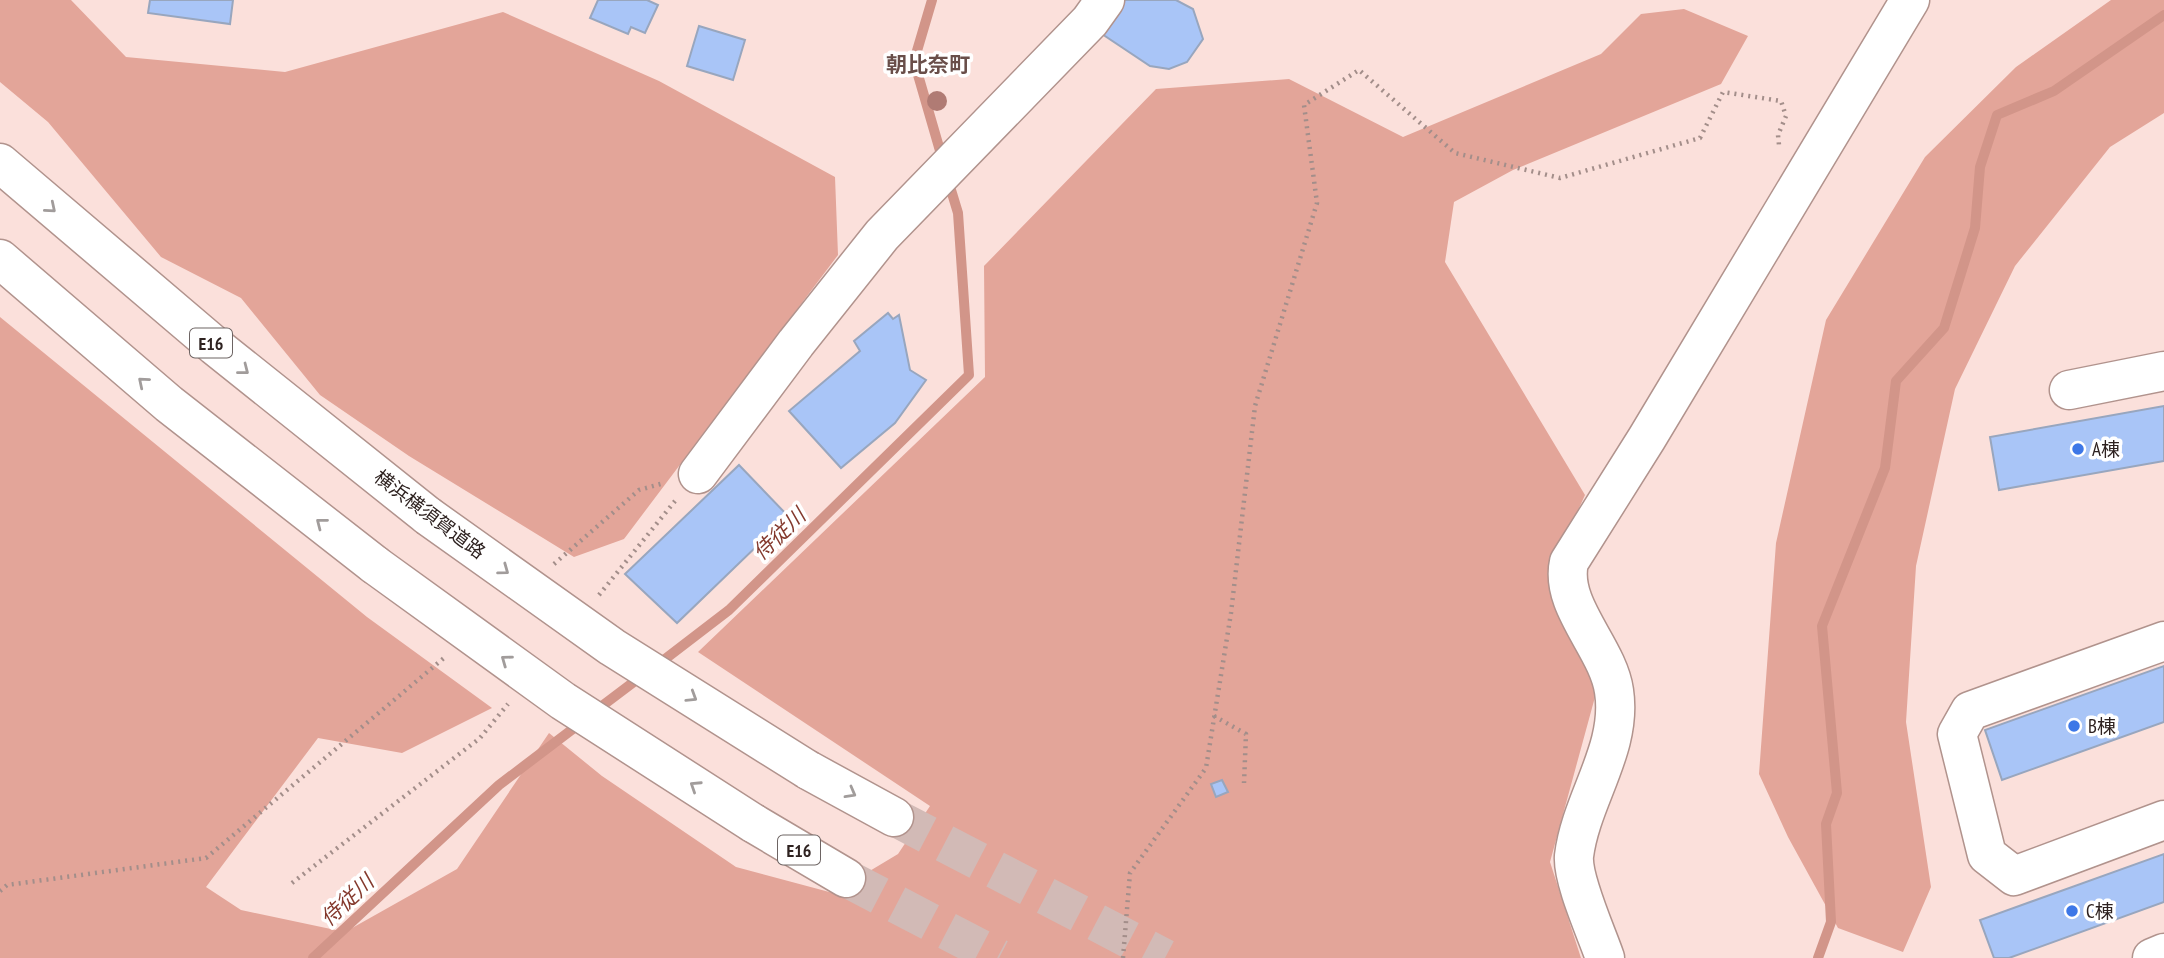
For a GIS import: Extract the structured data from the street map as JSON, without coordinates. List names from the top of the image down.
{
  "streets": {
    "main road": ["E16", "横浜横須賀道路"]
  },
  "districts": ["朝比奈町"],
  "water": ["侍従川"],
  "places": ["A棟", "B棟", "C棟"]
}
